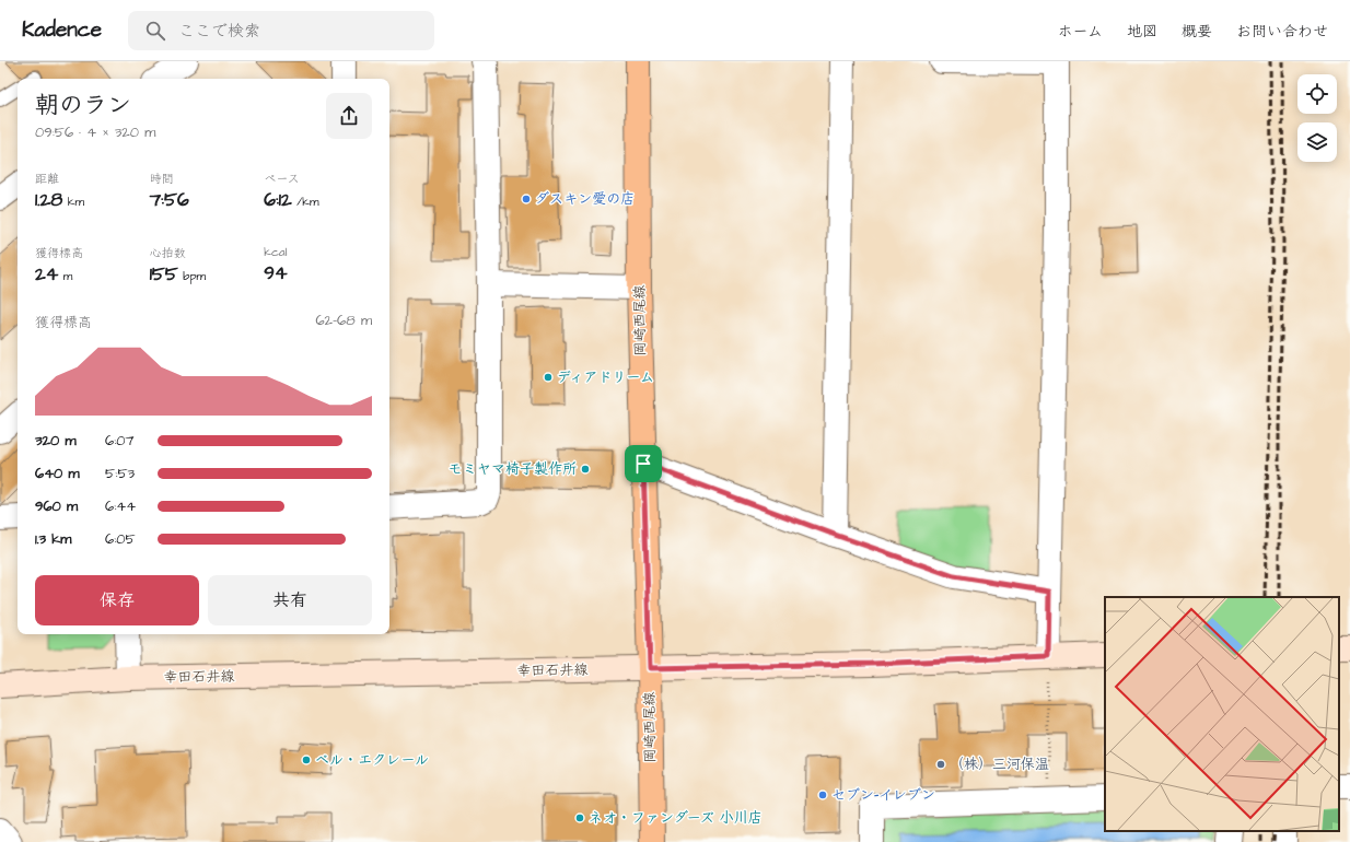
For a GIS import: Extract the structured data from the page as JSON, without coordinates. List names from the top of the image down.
{
  "streets": {
    "main road": ["岡崎西尾線", "幸田石井線"]
  },
  "crossings": [
    ["岡崎西尾線", "幸田石井線"]
  ],
  "places": [
    "ダスキン愛の店",
    "ディアドリーム",
    "モミヤマ椅子製作所",
    "ベル・エクレール",
    "（株）三河保温",
    "セブン-イレブン",
    "ネオ・ファンダーズ 小川店"
  ],
  "page": {
    "header": "Kadence",
    "search": "ここで検索",
    "nav": [
      "ホーム",
      "地図",
      "概要",
      "お問い合わせ"
    ],
    "heading": ["朝のラン", "09:56 · 4 × 320 m"],
    "stats": [
      ["距離", "1.28 km"],
      ["時間", "7:56"],
      ["ペース", "6:12 /km"],
      ["獲得標高", "24 m"],
      ["心拍数", "155 bpm"],
      ["kcal", "94"]
    ],
    "chart": ["獲得標高", "62–68 m"],
    "list": [
      {
        "name": "320 m",
        "note": "6:07"
      },
      {
        "name": "640 m",
        "note": "5:53"
      },
      {
        "name": "960 m",
        "note": "6:44"
      },
      {
        "name": "1.3 km",
        "note": "6:05"
      }
    ],
    "buttons": ["保存", "共有"]
  }
}
